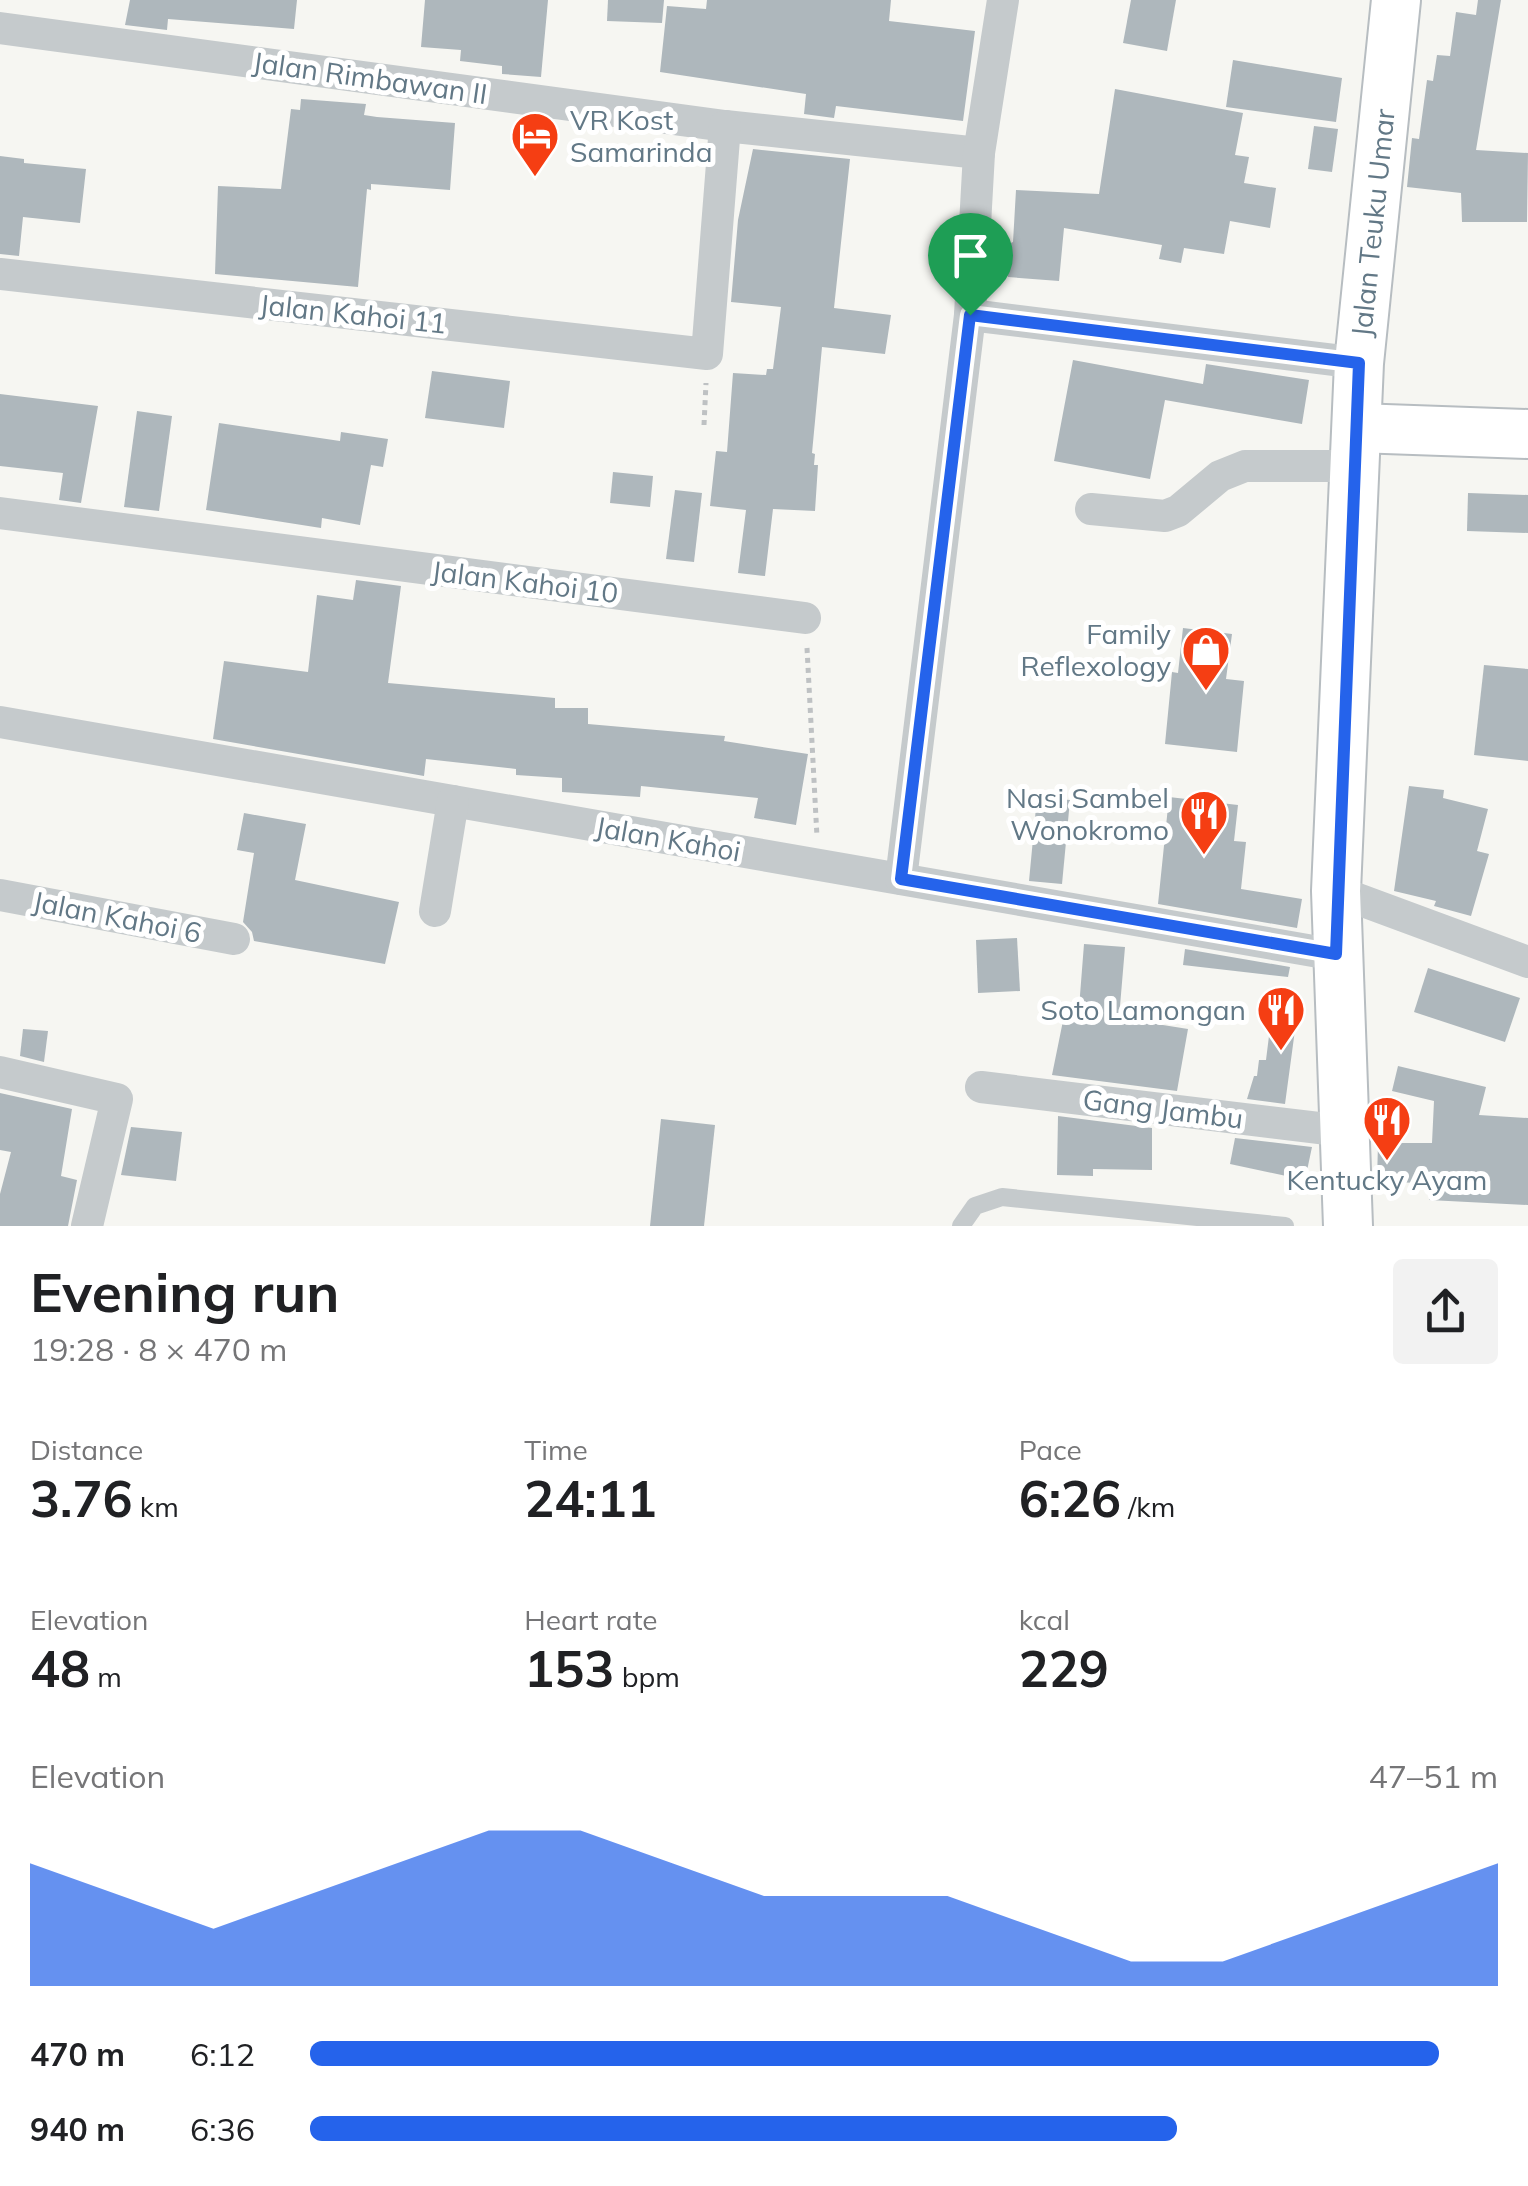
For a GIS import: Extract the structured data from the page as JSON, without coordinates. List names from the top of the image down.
{
  "streets": {
    "main road": ["Jalan Teuku Umar"],
    "street": [
      "Jalan Rimbawan II",
      "Jalan Kahoi 11",
      "Jalan Kahoi 10",
      "Jalan Kahoi",
      "Jalan Kahoi 6",
      "Gang Jambu"
    ]
  },
  "crossings": [
    ["Jalan Teuku Umar", "Jalan Kahoi"],
    ["Jalan Teuku Umar", "Gang Jambu"]
  ],
  "places": {
    "hotel": ["VR Kost Samarinda"],
    "shop": ["Family Reflexology"],
    "restaurant": ["Nasi Sambel Wonokromo", "Soto Lamongan", "Kentucky Ayam"]
  },
  "page": {
    "heading": ["Evening run", "19:28 · 8 × 470 m"],
    "stats": [
      ["Distance", "3.76 km"],
      ["Time", "24:11"],
      ["Pace", "6:26 /km"],
      ["Elevation", "48 m"],
      ["Heart rate", "153 bpm"],
      ["kcal", "229"]
    ],
    "chart": ["Elevation", "47–51 m"],
    "list": [
      {
        "name": "470 m",
        "note": "6:12"
      },
      {
        "name": "940 m",
        "note": "6:36"
      }
    ]
  }
}
